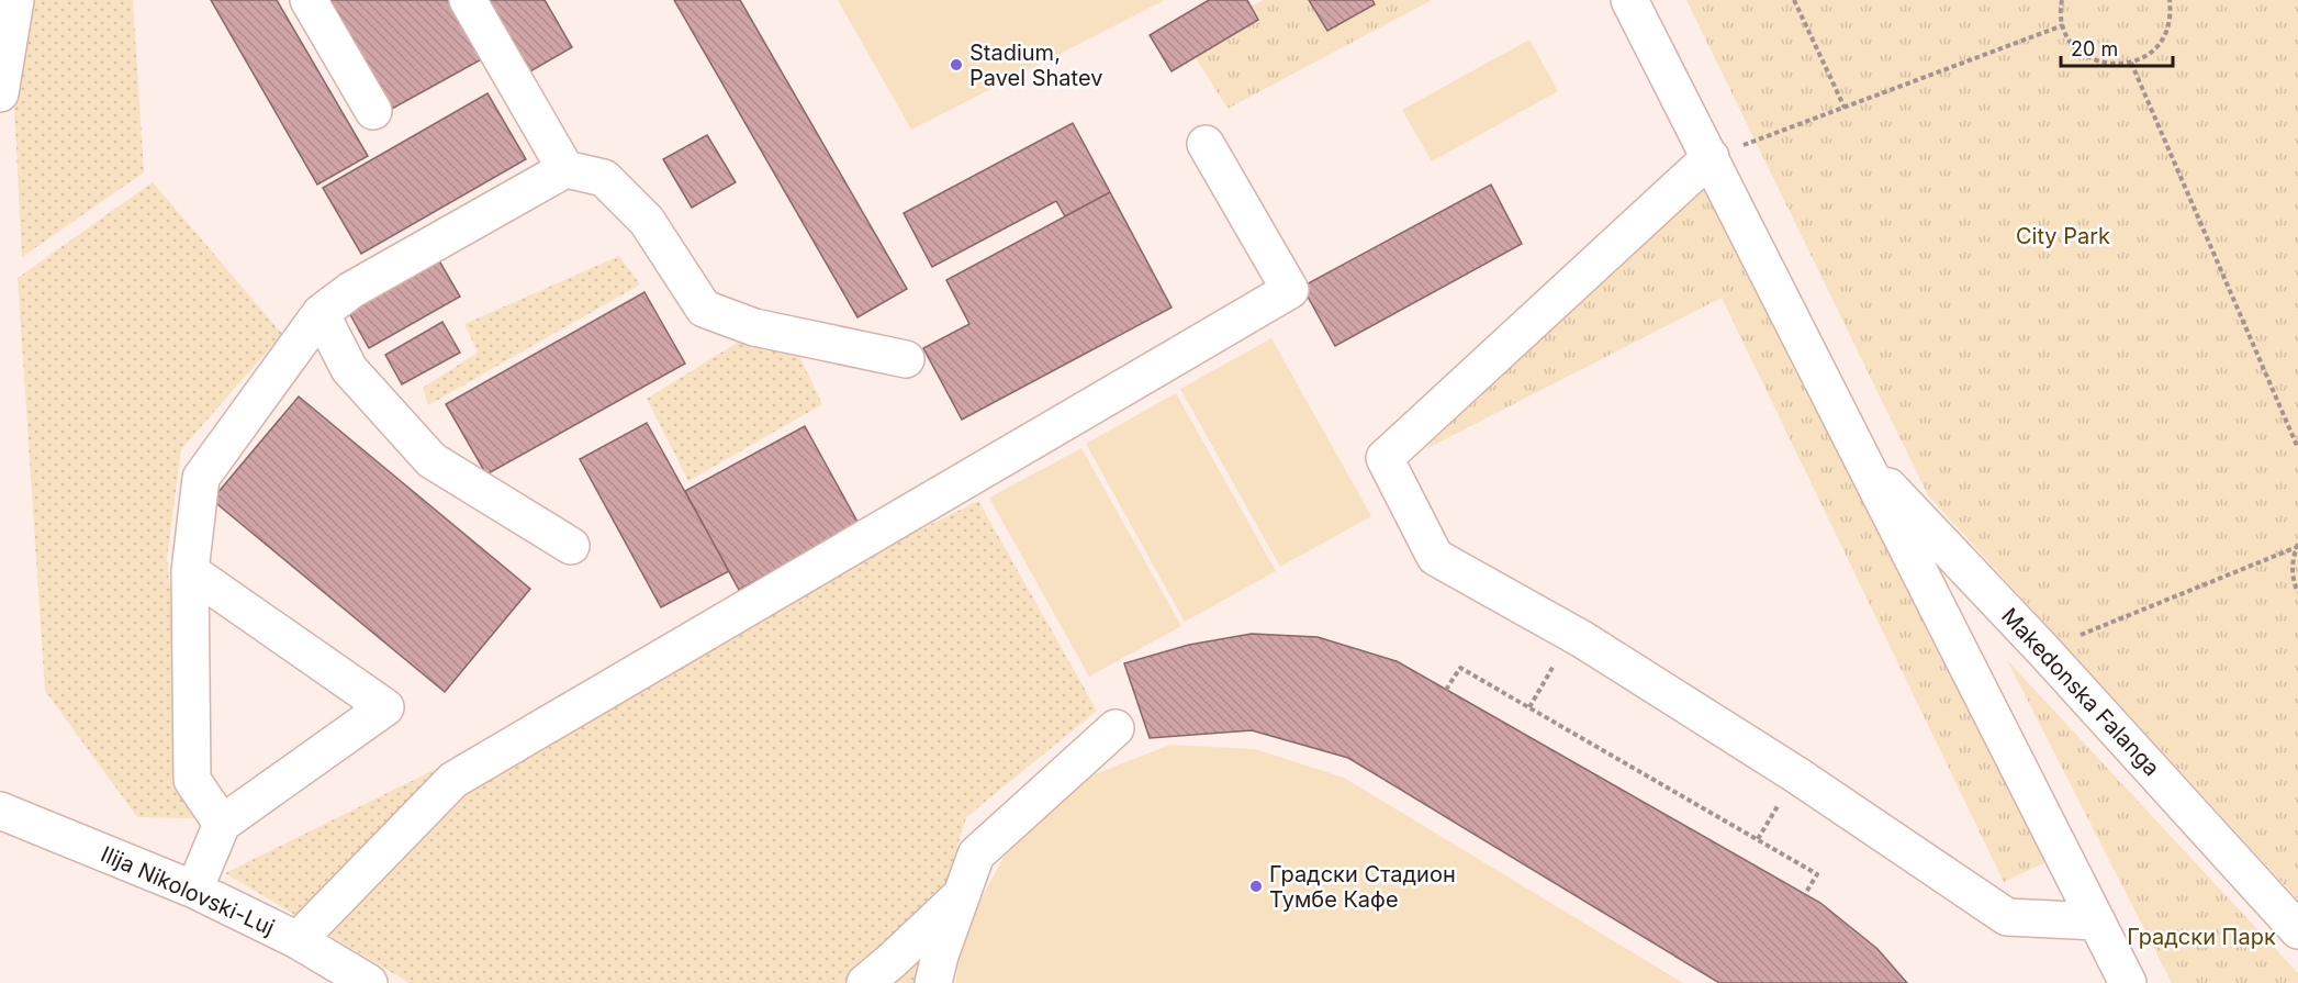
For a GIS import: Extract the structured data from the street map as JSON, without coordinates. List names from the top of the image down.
{
  "streets": {
    "street": ["Makedonska Falanga", "Ilija Nikolovski-Luj"]
  },
  "parks": ["City Park", "Градски Парк"],
  "places": ["Stadium, Pavel Shatev", "Градски Стадион Тумбе Кафе"],
  "scale_bar": "20 m"
}
